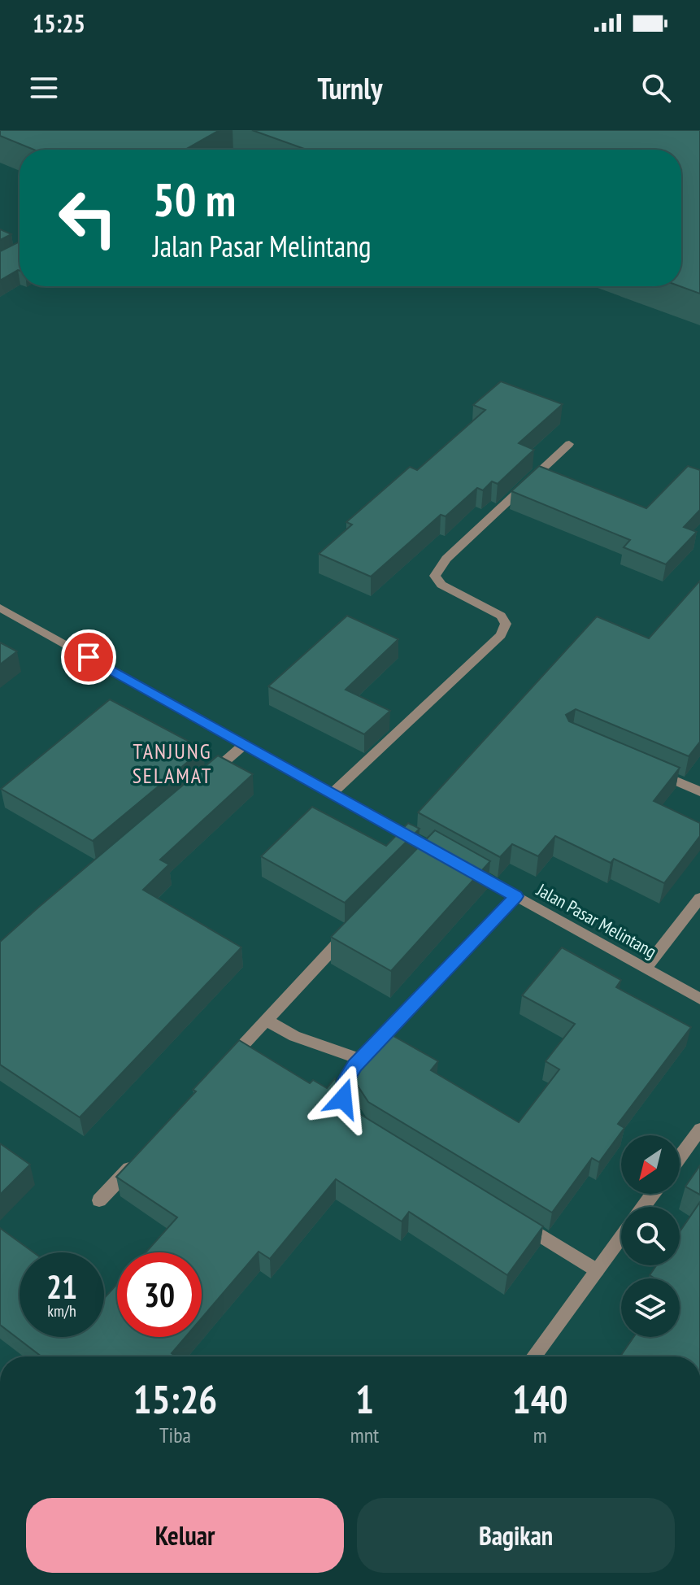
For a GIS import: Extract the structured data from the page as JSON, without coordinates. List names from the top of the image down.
{
  "streets": {
    "street": ["Jalan Pasar Melintang"]
  },
  "districts": ["TANJUNG SELAMAT"],
  "north": "bottom left",
  "page": {
    "status": "15:25",
    "header": "Turnly",
    "turn": ["50 m", "Jalan Pasar Melintang"],
    "speed": "21 km/h",
    "limit": "30",
    "eta": [
      "15:26",
      "Tiba",
      "1",
      "mnt",
      "140",
      "m"
    ],
    "buttons": ["Keluar", "Bagikan"]
  }
}
